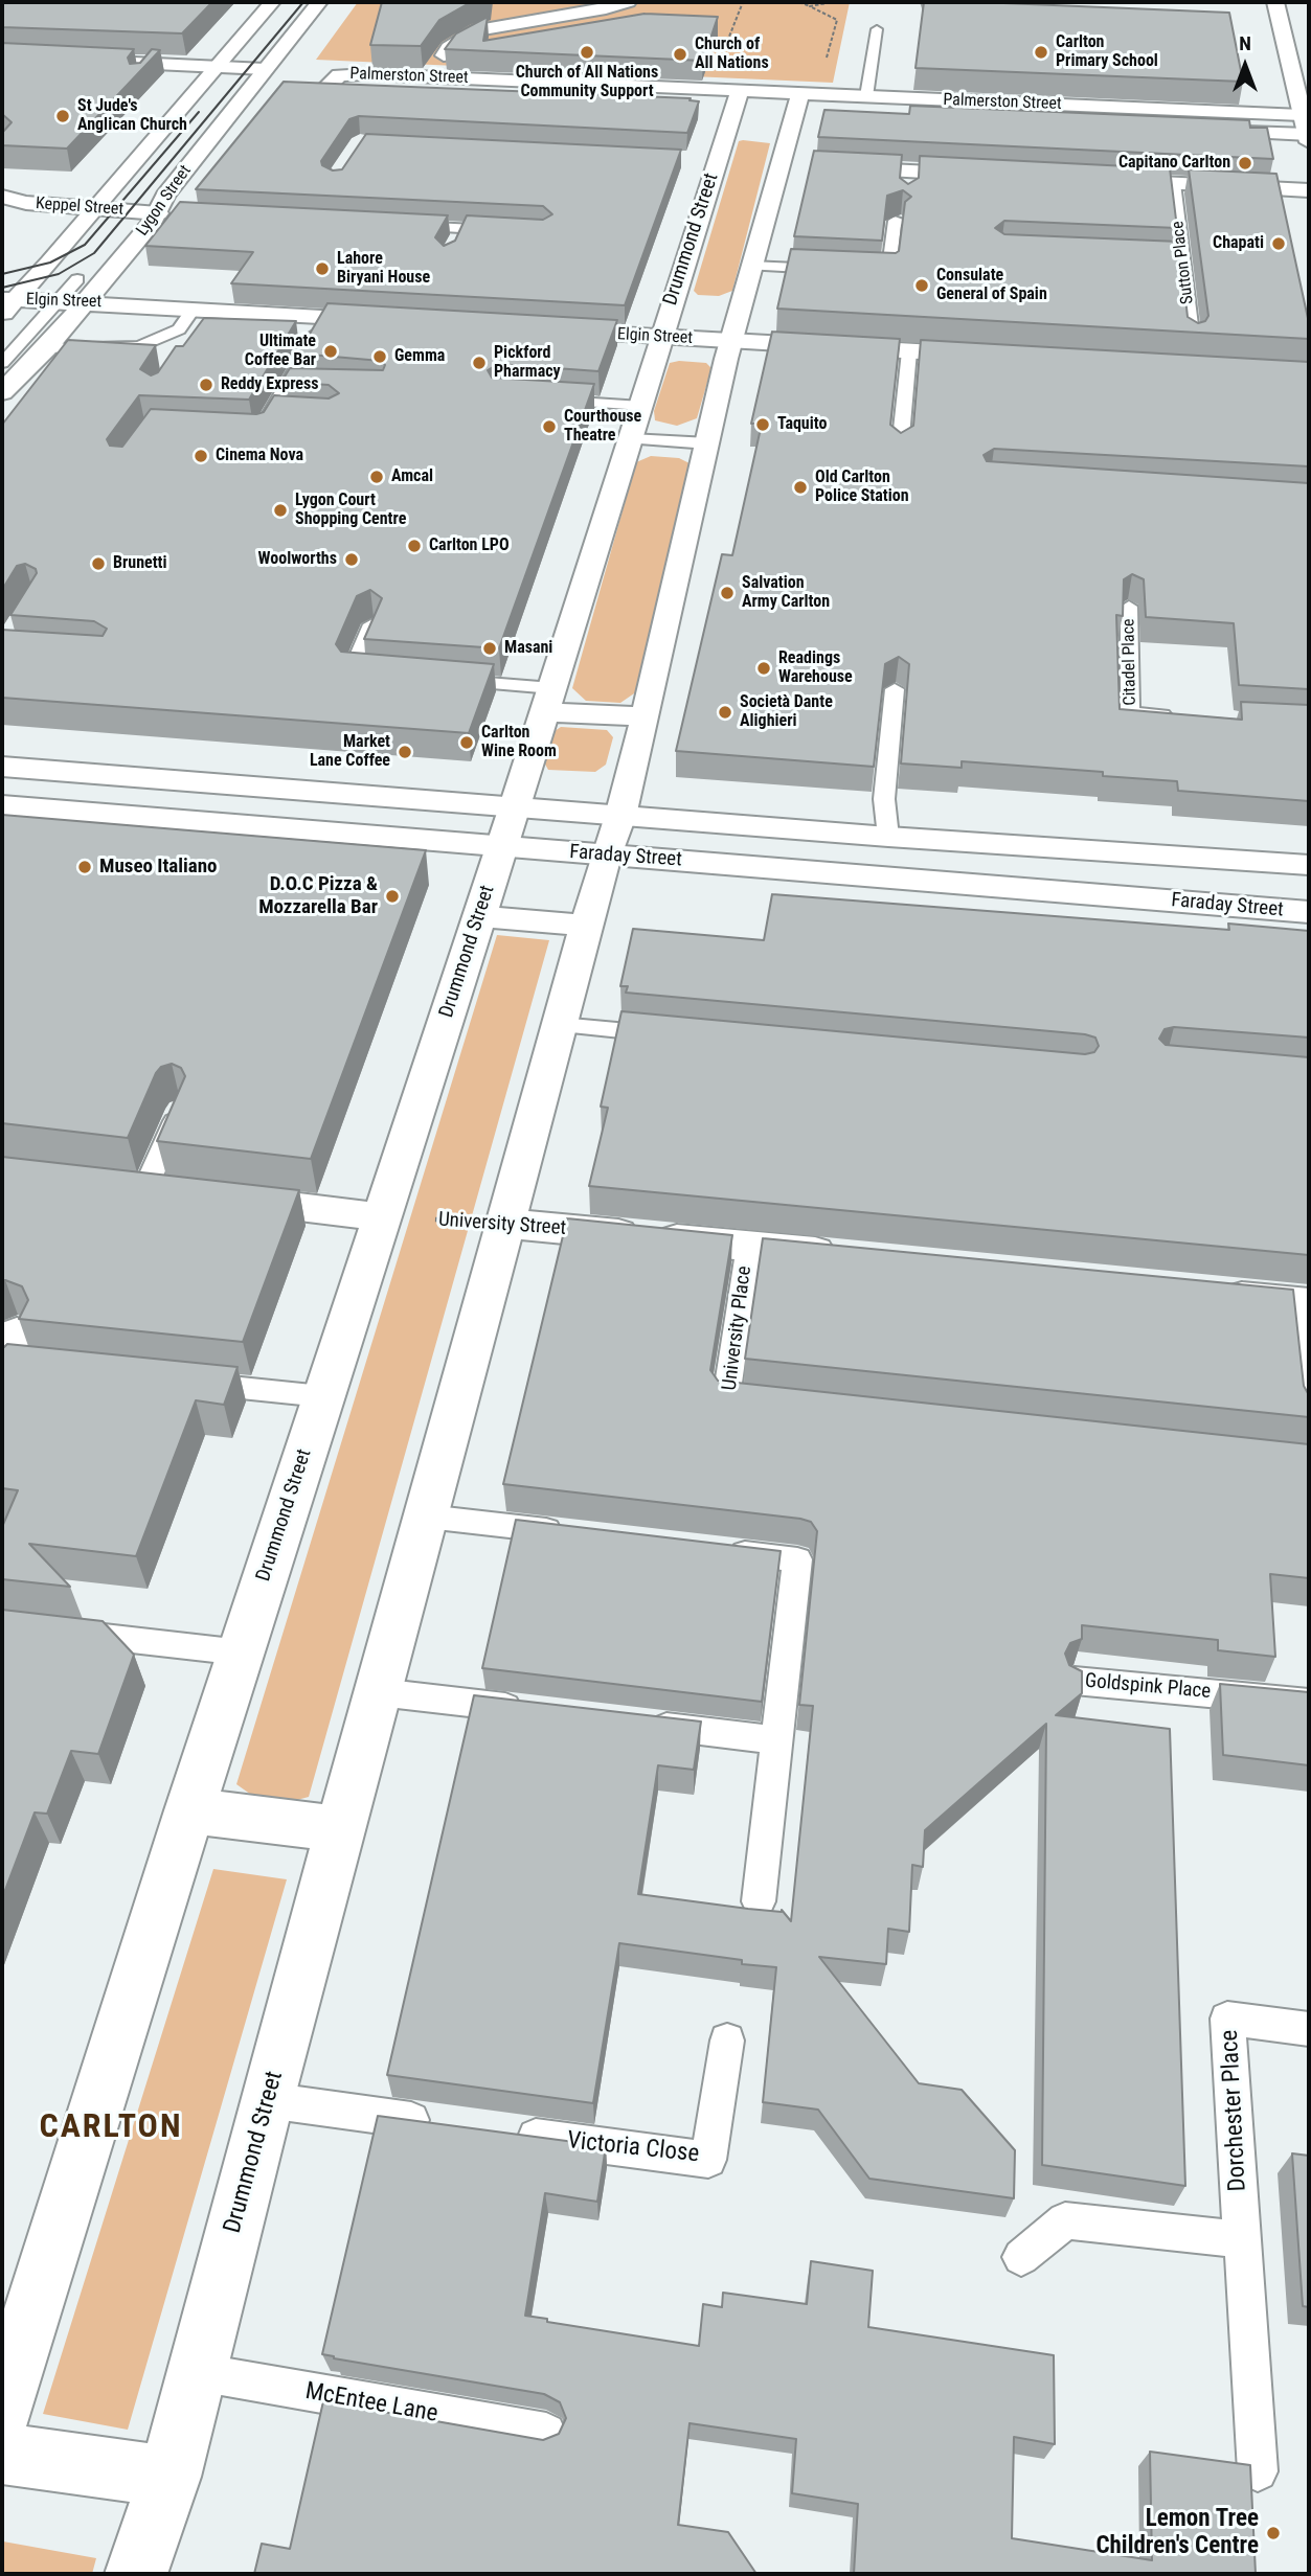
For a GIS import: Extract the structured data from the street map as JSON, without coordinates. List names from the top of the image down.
{
  "streets": {
    "street": [
      "Palmerston Street",
      "Lygon Street",
      "Keppel Street",
      "Drummond Street",
      "Elgin Street",
      "Faraday Street",
      "University Street"
    ],
    "lane": [
      "Sutton Place",
      "Citadel Place",
      "University Place",
      "Goldspink Place",
      "Dorchester Place",
      "Victoria Close",
      "McEntee Lane"
    ]
  },
  "crossings": [
    ["Palmerston Street", "Drummond Street"],
    ["Lygon Street", "Keppel Street"],
    ["Lygon Street", "Elgin Street"],
    ["Drummond Street", "Elgin Street"],
    ["Drummond Street", "Faraday Street"],
    ["Drummond Street", "University Street"],
    ["Drummond Street", "McEntee Lane"],
    ["University Street", "University Place"]
  ],
  "districts": ["CARLTON"],
  "places": [
    "Church of All Nations Community Support",
    "Carlton Primary School",
    "Church of All Nations",
    "St Jude's Anglican Church",
    "Capitano Carlton",
    "Chapati",
    "Lahore Biryani House",
    "Consulate General of Spain",
    "Ultimate Coffee Bar",
    "Gemma",
    "Pickford Pharmacy",
    "Reddy Express",
    "Taquito",
    "Courthouse Theatre",
    "Cinema Nova",
    "Amcal",
    "Old Carlton Police Station",
    "Lygon Court Shopping Centre",
    "Carlton LPO",
    "Woolworths",
    "Brunetti",
    "Salvation Army Carlton",
    "Masani",
    "Readings Warehouse",
    "Società Dante Alighieri",
    "Carlton Wine Room",
    "Market Lane Coffee",
    "Museo Italiano",
    "D.O.C Pizza & Mozzarella Bar",
    "Lemon Tree Children's Centre"
  ],
  "north": "top"
}
